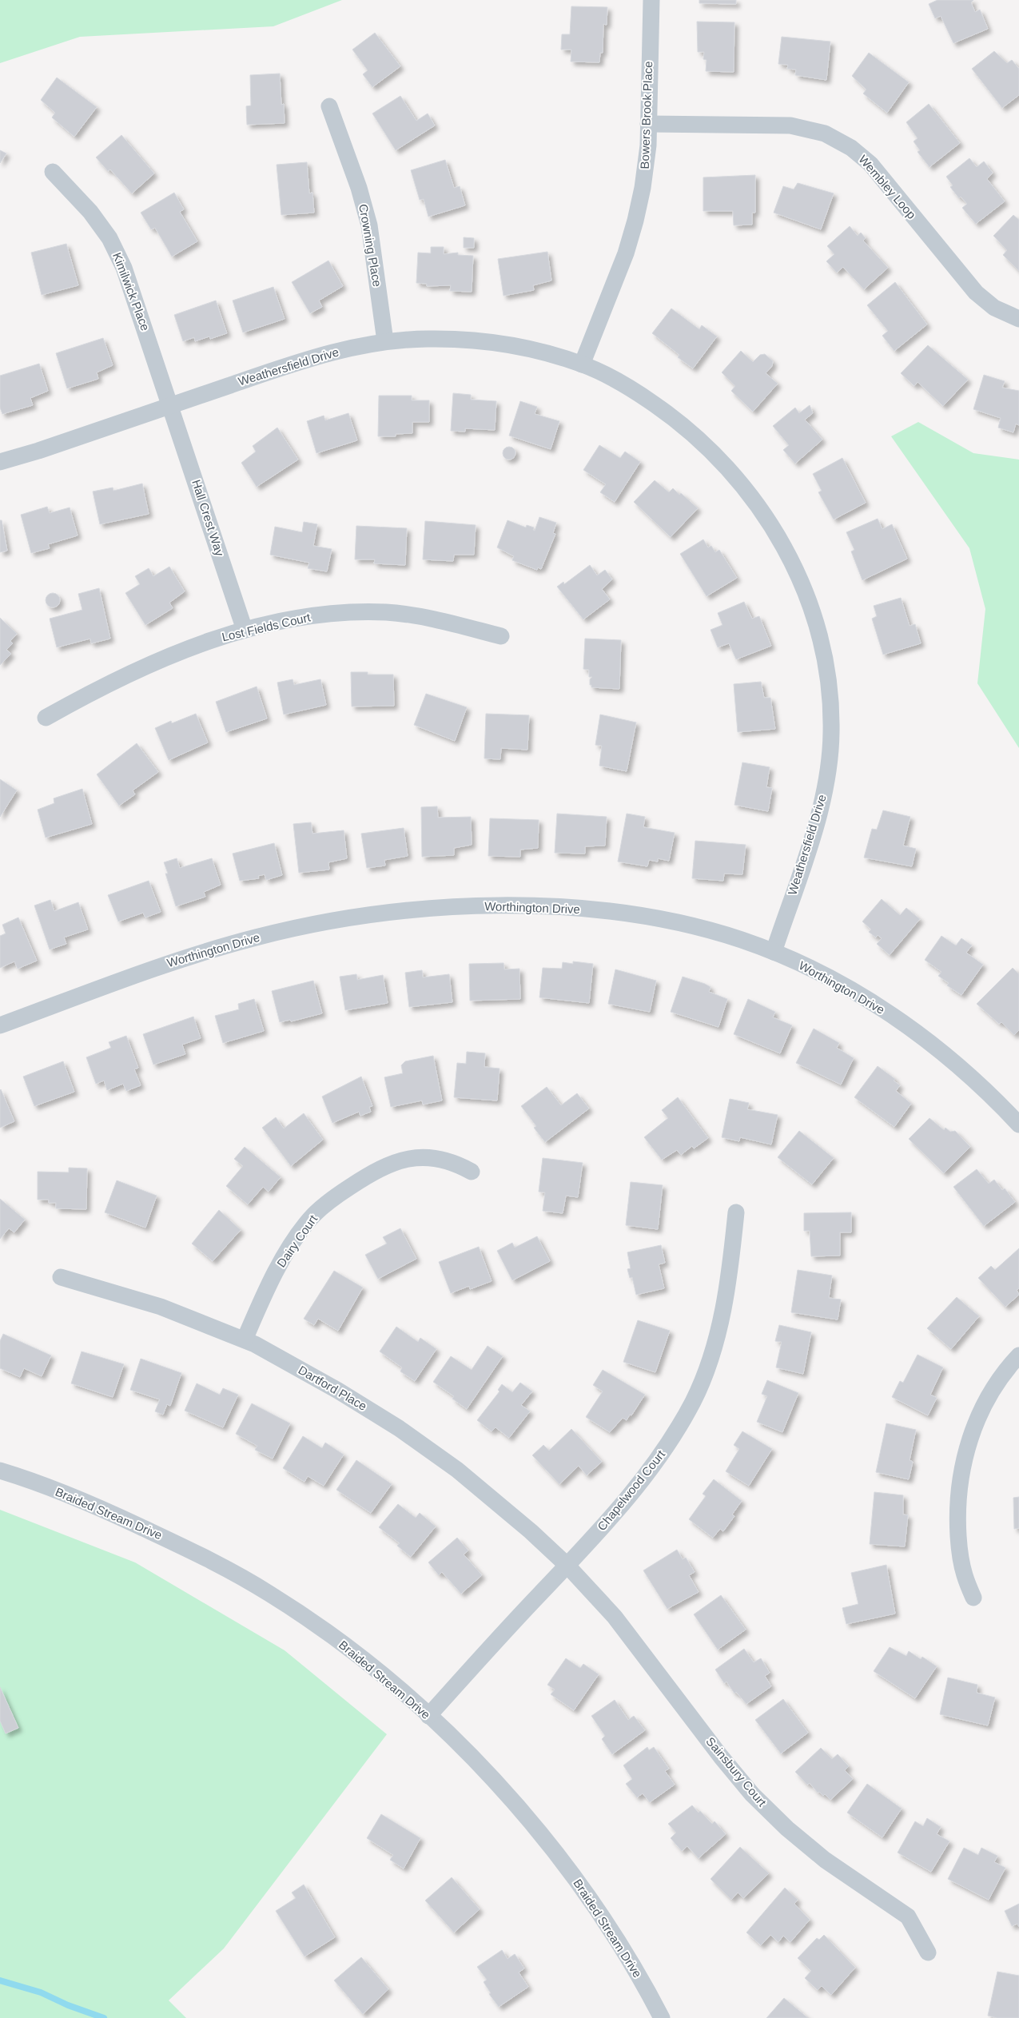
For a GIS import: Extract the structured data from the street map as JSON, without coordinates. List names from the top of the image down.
{
  "streets": {
    "street": [
      "Bowers Brook Place",
      "Wembley Loop",
      "Crowning Place",
      "Kimilwick Place",
      "Weathersfield Drive",
      "Hall Crest Way",
      "Lost Fields Court",
      "Worthington Drive",
      "Dairy Court",
      "Dartford Place",
      "Chapelwood Court",
      "Braided Stream Drive",
      "Sainsbury Court"
    ]
  },
  "crossings": [
    ["Bowers Brook Place", "Wembley Loop"],
    ["Bowers Brook Place", "Weathersfield Drive"],
    ["Crowning Place", "Weathersfield Drive"],
    ["Kimilwick Place", "Weathersfield Drive"],
    ["Kimilwick Place", "Hall Crest Way"],
    ["Weathersfield Drive", "Hall Crest Way"],
    ["Weathersfield Drive", "Worthington Drive"],
    ["Hall Crest Way", "Lost Fields Court"],
    ["Dairy Court", "Dartford Place"],
    ["Dartford Place", "Chapelwood Court"],
    ["Dartford Place", "Sainsbury Court"],
    ["Chapelwood Court", "Braided Stream Drive"],
    ["Chapelwood Court", "Sainsbury Court"]
  ]
}
